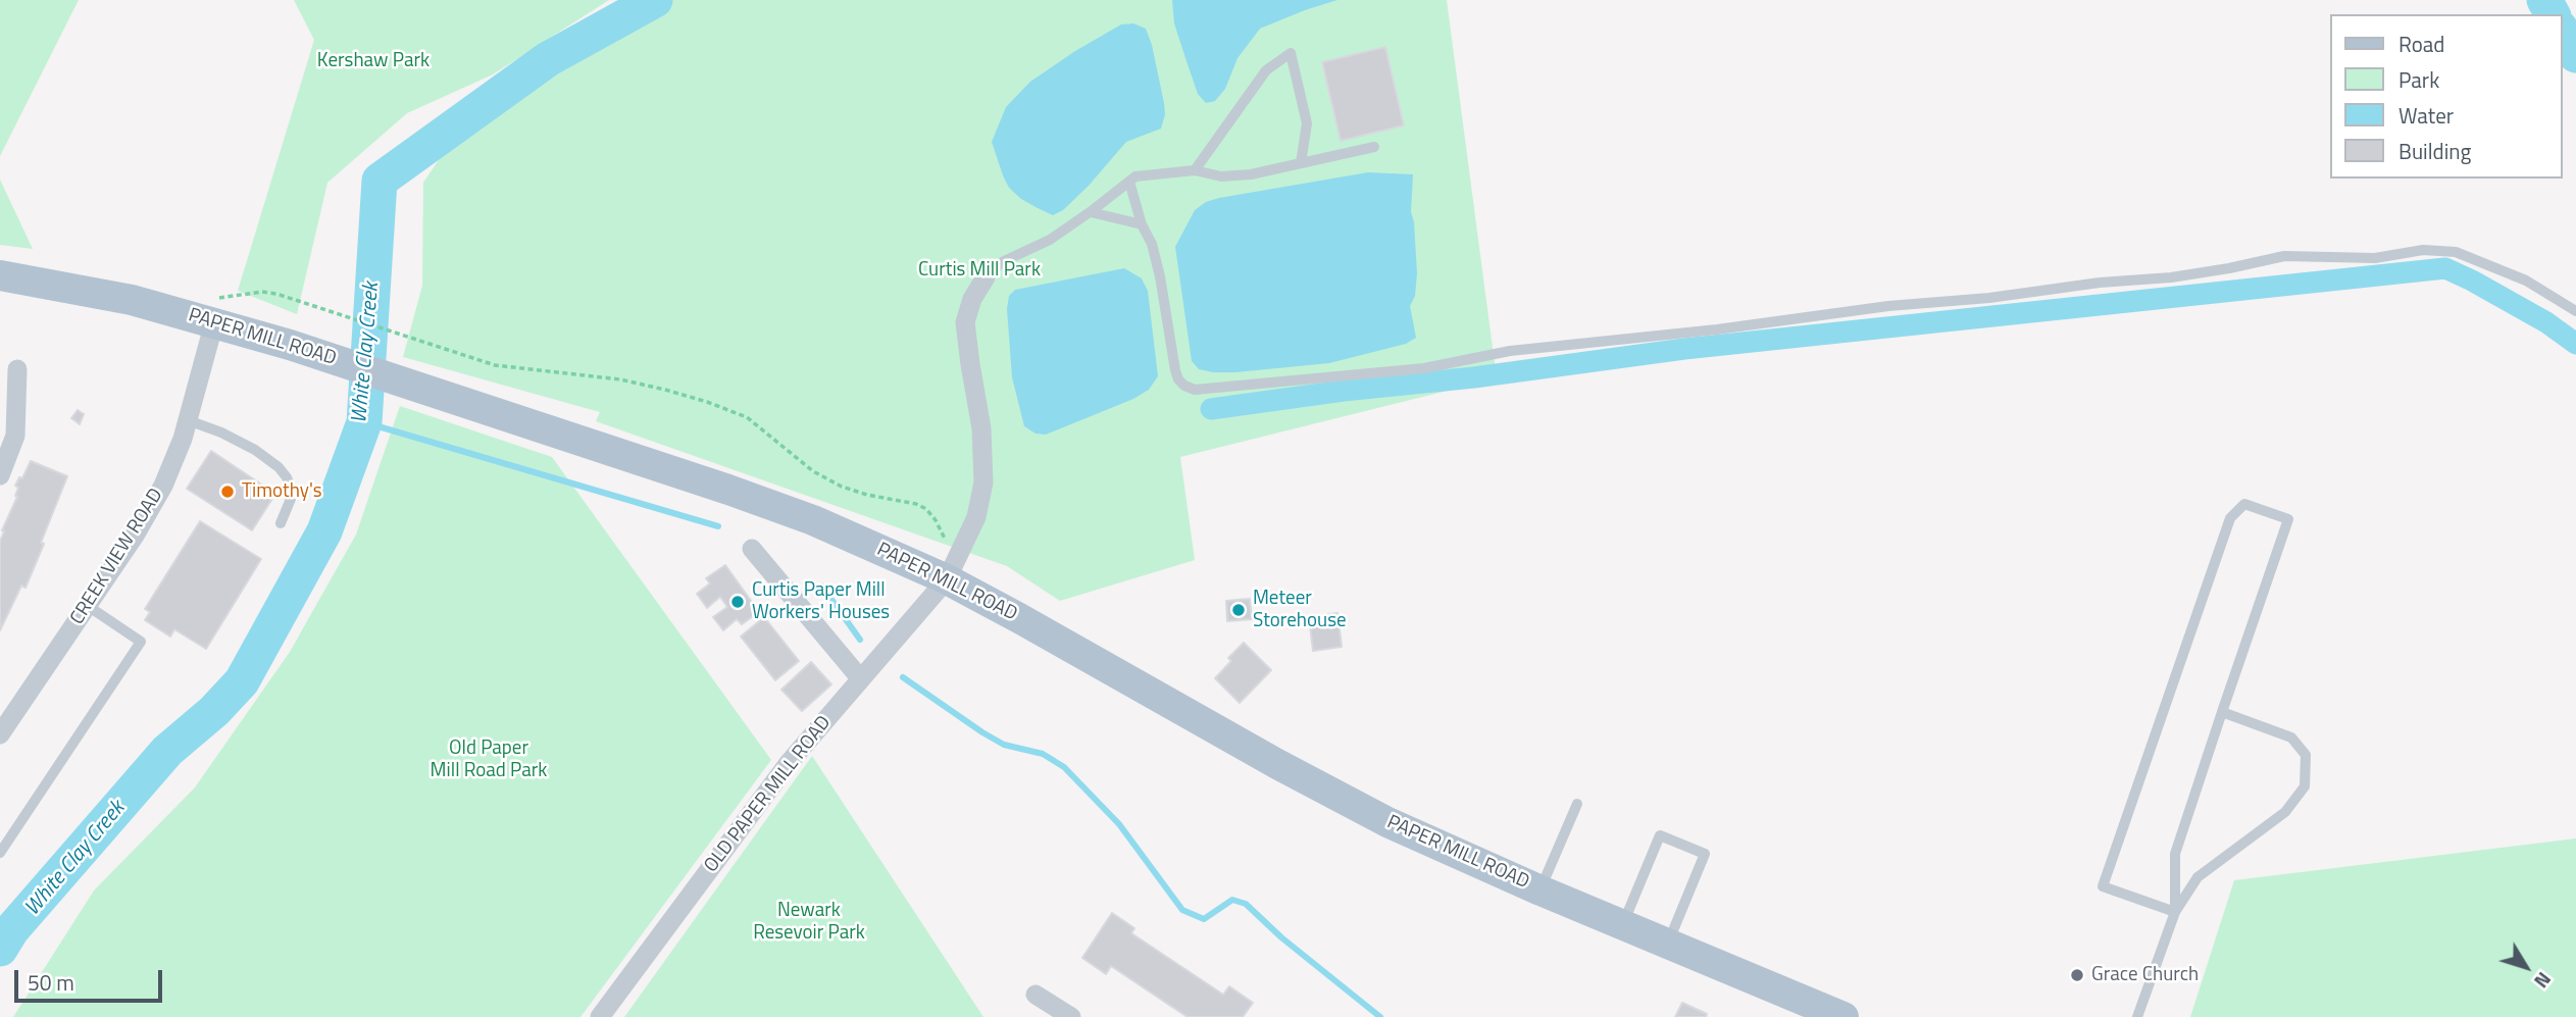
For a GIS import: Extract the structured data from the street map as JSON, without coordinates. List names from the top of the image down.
{
  "streets": {
    "main road": ["PAPER MILL ROAD"],
    "street": ["CREEK VIEW ROAD", "OLD PAPER MILL ROAD"]
  },
  "crossings": [
    ["PAPER MILL ROAD", "CREEK VIEW ROAD"],
    ["PAPER MILL ROAD", "OLD PAPER MILL ROAD"]
  ],
  "water": ["White Clay Creek"],
  "parks": [
    "Kershaw Park",
    "Curtis Mill Park",
    "Old Paper Mill Road Park",
    "Newark Resevoir Park"
  ],
  "places": [
    "Timothy's",
    "Curtis Paper Mill Workers' Houses",
    "Meteer Storehouse",
    "Grace Church"
  ],
  "legend": [
    "Road",
    "Park",
    "Water",
    "Building"
  ],
  "scale_bar": "50 m",
  "north": "bottom right"
}
